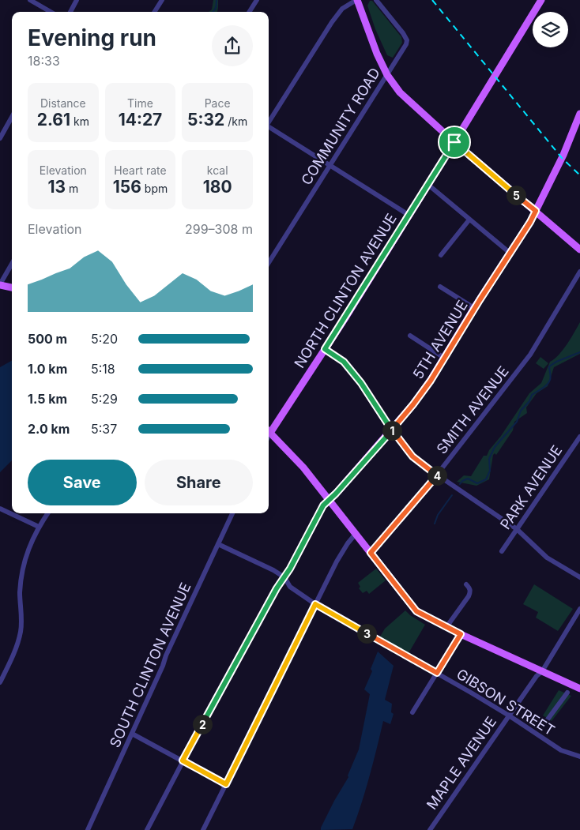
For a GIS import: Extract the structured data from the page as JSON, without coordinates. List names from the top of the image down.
{
  "streets": {
    "main road": ["NORTH CLINTON AVENUE", "5TH AVENUE"],
    "street": [
      "COMMUNITY ROAD",
      "SMITH AVENUE",
      "PARK AVENUE",
      "SOUTH CLINTON AVENUE",
      "GIBSON STREET",
      "MAPLE AVENUE"
    ]
  },
  "crossings": [
    ["SOUTH CLINTON AVENUE", "GIBSON STREET"],
    ["GIBSON STREET", "MAPLE AVENUE"]
  ],
  "page": {
    "heading": ["Evening run", "18:33"],
    "stats": [
      ["Distance", "2.61 km"],
      ["Time", "14:27"],
      ["Pace", "5:32 /km"],
      ["Elevation", "13 m"],
      ["Heart rate", "156 bpm"],
      ["kcal", "180"]
    ],
    "pins": [
      "5",
      "1",
      "4",
      "3",
      "2"
    ],
    "chart": ["Elevation", "299–308 m"],
    "list": [
      {
        "name": "500 m",
        "note": "5:20"
      },
      {
        "name": "1.0 km",
        "note": "5:18"
      },
      {
        "name": "1.5 km",
        "note": "5:29"
      },
      {
        "name": "2.0 km",
        "note": "5:37"
      }
    ],
    "buttons": ["Save", "Share"]
  }
}
